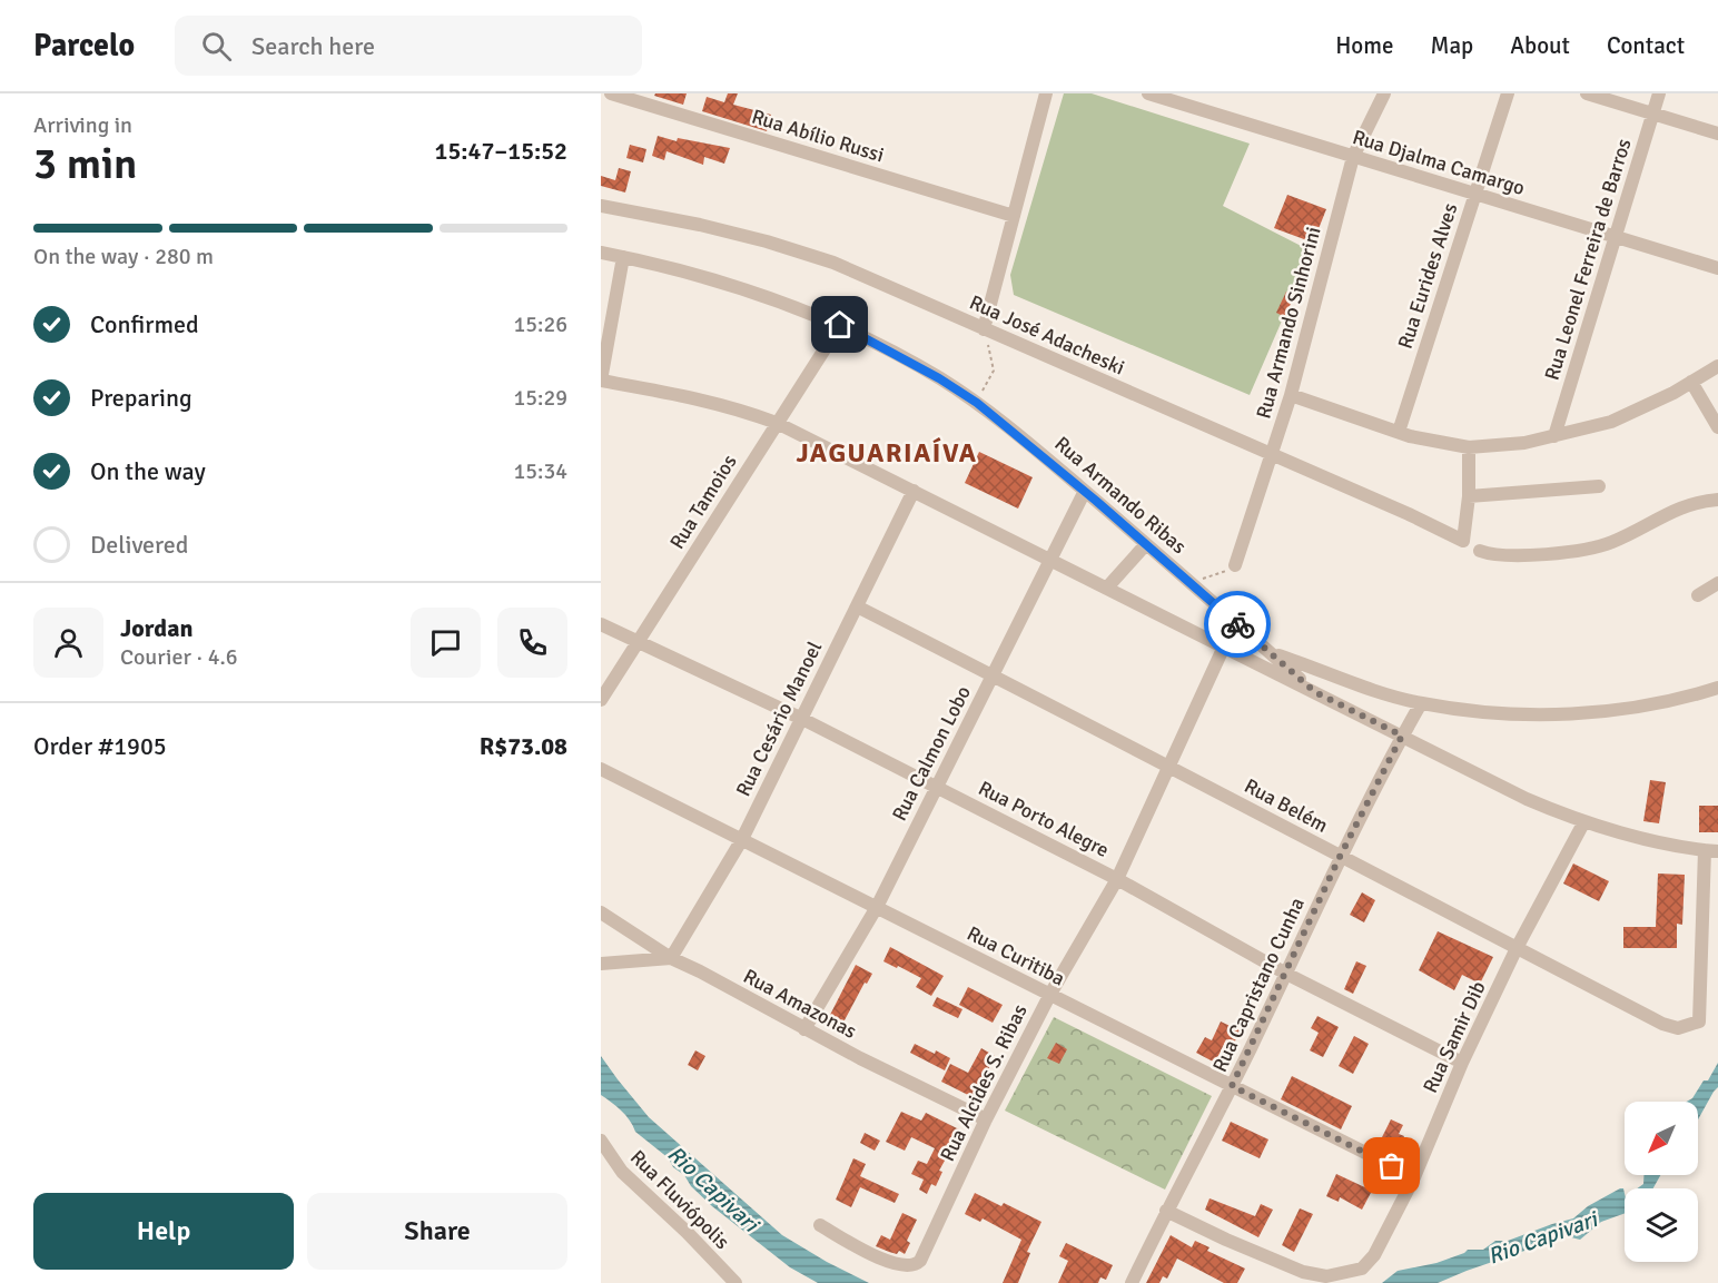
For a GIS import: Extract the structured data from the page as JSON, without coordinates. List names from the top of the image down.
{
  "streets": {
    "street": [
      "Rua Abílio Russi",
      "Rua Djalma Camargo",
      "Rua Leonel Ferreira de Barros",
      "Rua Eurides Alves",
      "Rua Armando Sinhorini",
      "Rua José Adacheski",
      "Rua Armando Ribas",
      "Rua Tamoios",
      "Rua Cesário Manoel",
      "Rua Calmon Lobo",
      "Rua Belém",
      "Rua Porto Alegre",
      "Rua Curitiba",
      "Rua Capristano Cunha",
      "Rua Amazonas",
      "Rua Samir Dib",
      "Rua Alcides S. Ribas",
      "Rua Fluviópolis"
    ]
  },
  "crossings": [
    ["Rua Djalma Camargo", "Rua Leonel Ferreira de Barros"],
    ["Rua Djalma Camargo", "Rua Eurides Alves"],
    ["Rua Djalma Camargo", "Rua Armando Sinhorini"],
    ["Rua Armando Sinhorini", "Rua José Adacheski"],
    ["Rua Armando Ribas", "Rua Tamoios"],
    ["Rua Armando Ribas", "Rua Calmon Lobo"],
    ["Rua Armando Ribas", "Rua Capristano Cunha"],
    ["Rua Armando Ribas", "Rua Alcides S. Ribas"],
    ["Rua Tamoios", "Rua Porto Alegre"],
    ["Rua Cesário Manoel", "Rua Belém"],
    ["Rua Cesário Manoel", "Rua Porto Alegre"],
    ["Rua Cesário Manoel", "Rua Curitiba"],
    ["Rua Cesário Manoel", "Rua Amazonas"],
    ["Rua Calmon Lobo", "Rua Belém"],
    ["Rua Calmon Lobo", "Rua Porto Alegre"],
    ["Rua Calmon Lobo", "Rua Curitiba"],
    ["Rua Calmon Lobo", "Rua Amazonas"],
    ["Rua Belém", "Rua Capristano Cunha"],
    ["Rua Belém", "Rua Samir Dib"],
    ["Rua Belém", "Rua Alcides S. Ribas"],
    ["Rua Porto Alegre", "Rua Capristano Cunha"],
    ["Rua Porto Alegre", "Rua Samir Dib"],
    ["Rua Porto Alegre", "Rua Alcides S. Ribas"],
    ["Rua Curitiba", "Rua Capristano Cunha"],
    ["Rua Curitiba", "Rua Samir Dib"],
    ["Rua Curitiba", "Rua Alcides S. Ribas"],
    ["Rua Capristano Cunha", "Rua Samir Dib"],
    ["Rua Amazonas", "Rua Alcides S. Ribas"]
  ],
  "districts": ["JAGUARIAÍVA"],
  "water": ["Rio Capivari"],
  "north": "bottom left",
  "page": {
    "header": "Parcelo",
    "search": "Search here",
    "nav": [
      "Home",
      "Map",
      "About",
      "Contact"
    ],
    "heading": ["3 min", "Arriving in", "15:47–15:52"],
    "panel": [
      "Jordan",
      "Courier · 4.6",
      "Order #1905",
      "R$73.08"
    ],
    "bar": "On the way · 280 m",
    "list": [
      ["Confirmed", "15:26"],
      ["Preparing", "15:29"],
      ["On the way", "15:34"],
      "Delivered"
    ],
    "buttons": ["Help", "Share"]
  }
}
